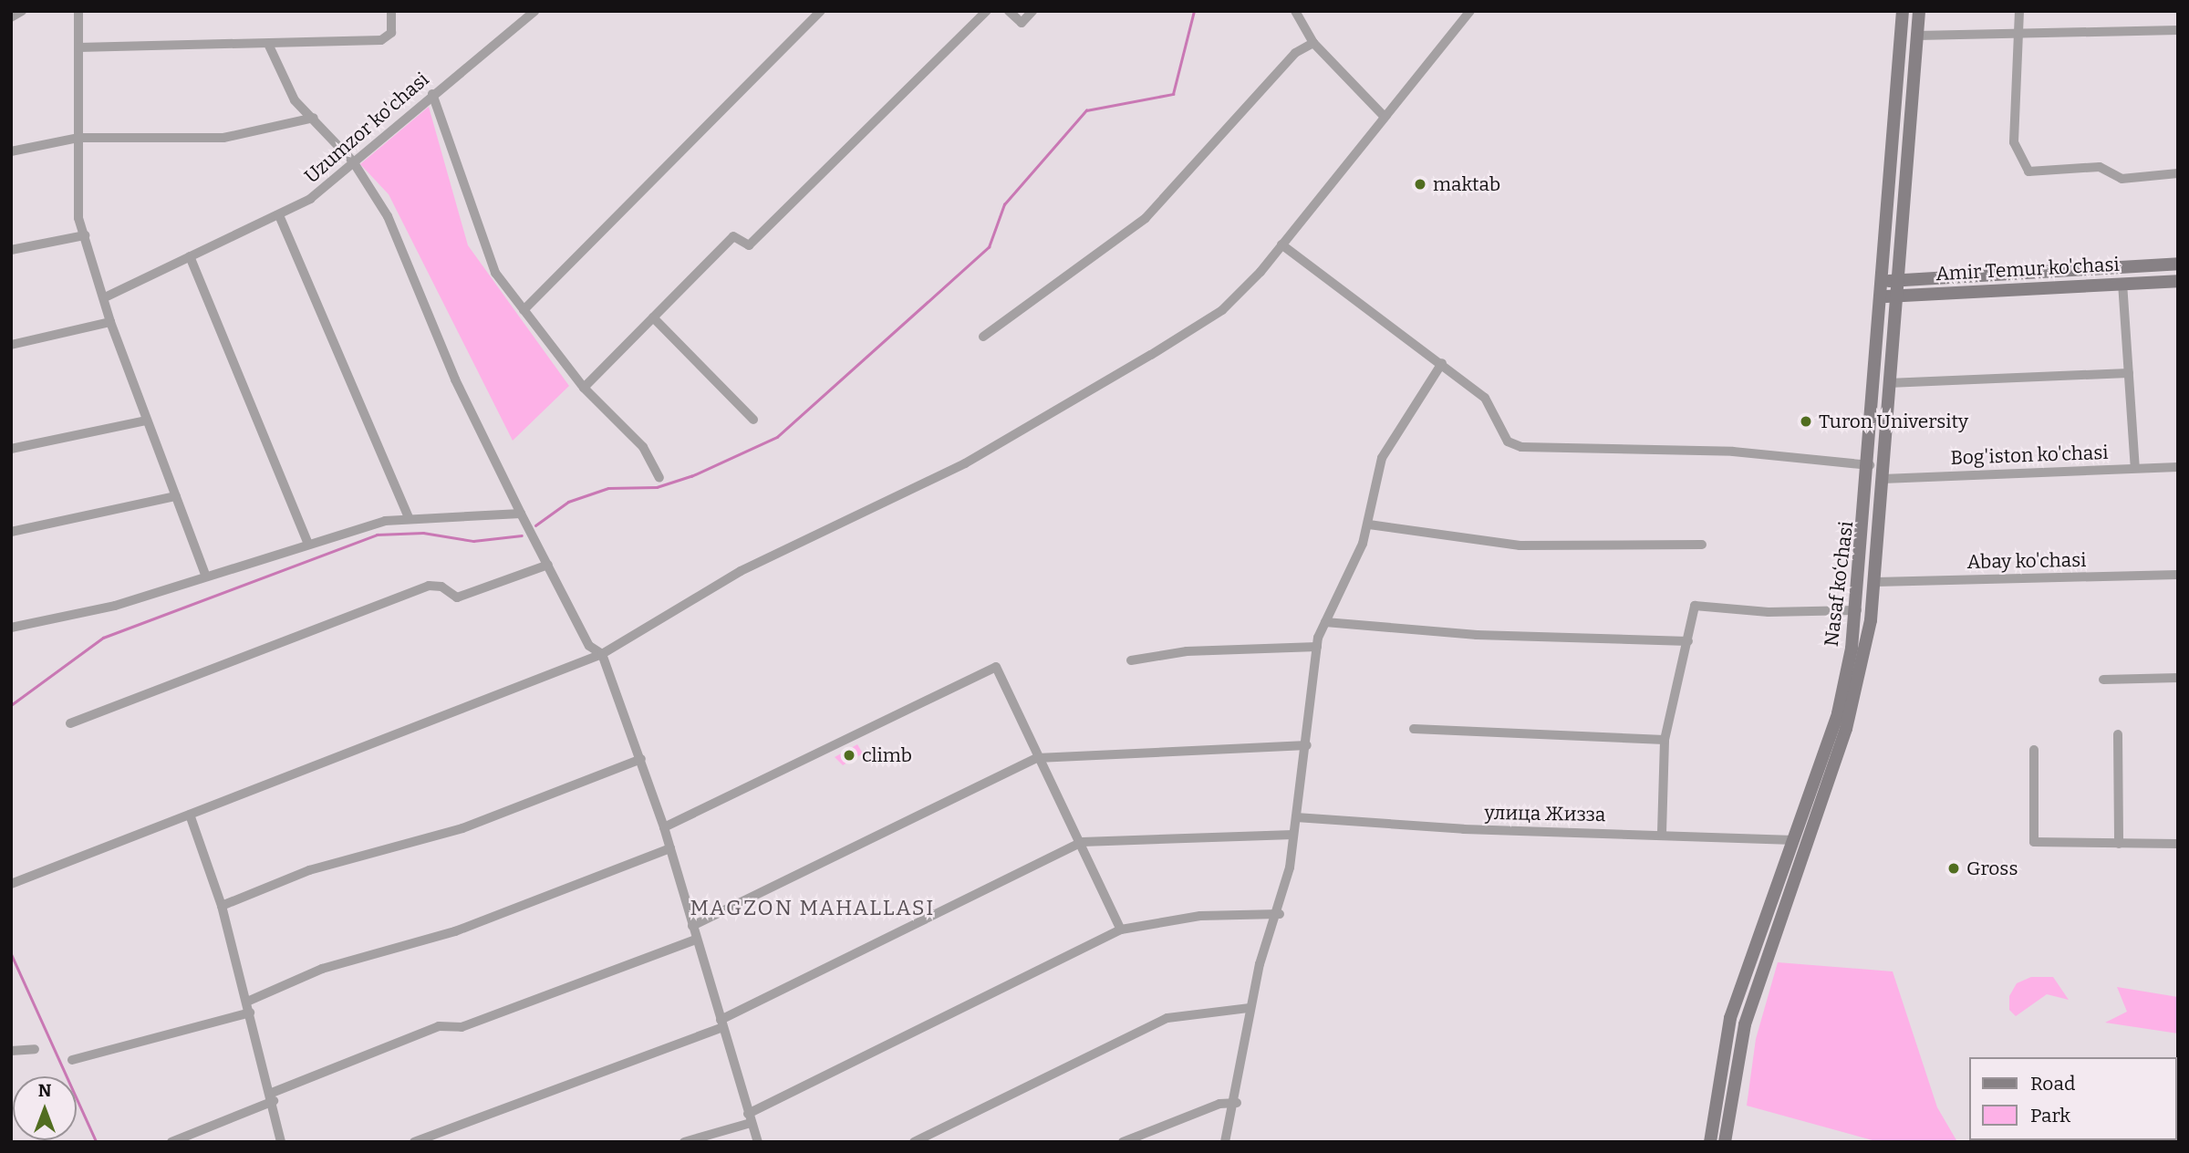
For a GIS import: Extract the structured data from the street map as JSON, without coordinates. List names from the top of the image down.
{
  "streets": {
    "main road": ["Amir Temur ko'chasi", "Nasaf ko‘chasi"],
    "street": [
      "Uzumzor ko'chasi",
      "Bog'iston ko'chasi",
      "Abay ko'chasi",
      "улица Жизза"
    ]
  },
  "crossings": [
    ["Amir Temur ko'chasi", "Nasaf ko‘chasi"],
    ["Bog'iston ko'chasi", "Nasaf ko‘chasi"],
    ["Abay ko'chasi", "Nasaf ko‘chasi"],
    ["Nasaf ko‘chasi", "улица Жизза"]
  ],
  "districts": ["MAGZON MAHALLASI"],
  "places": [
    "maktab",
    "Turon University",
    "climb",
    "Gross"
  ],
  "legend": ["Road", "Park"],
  "north": "top"
}
